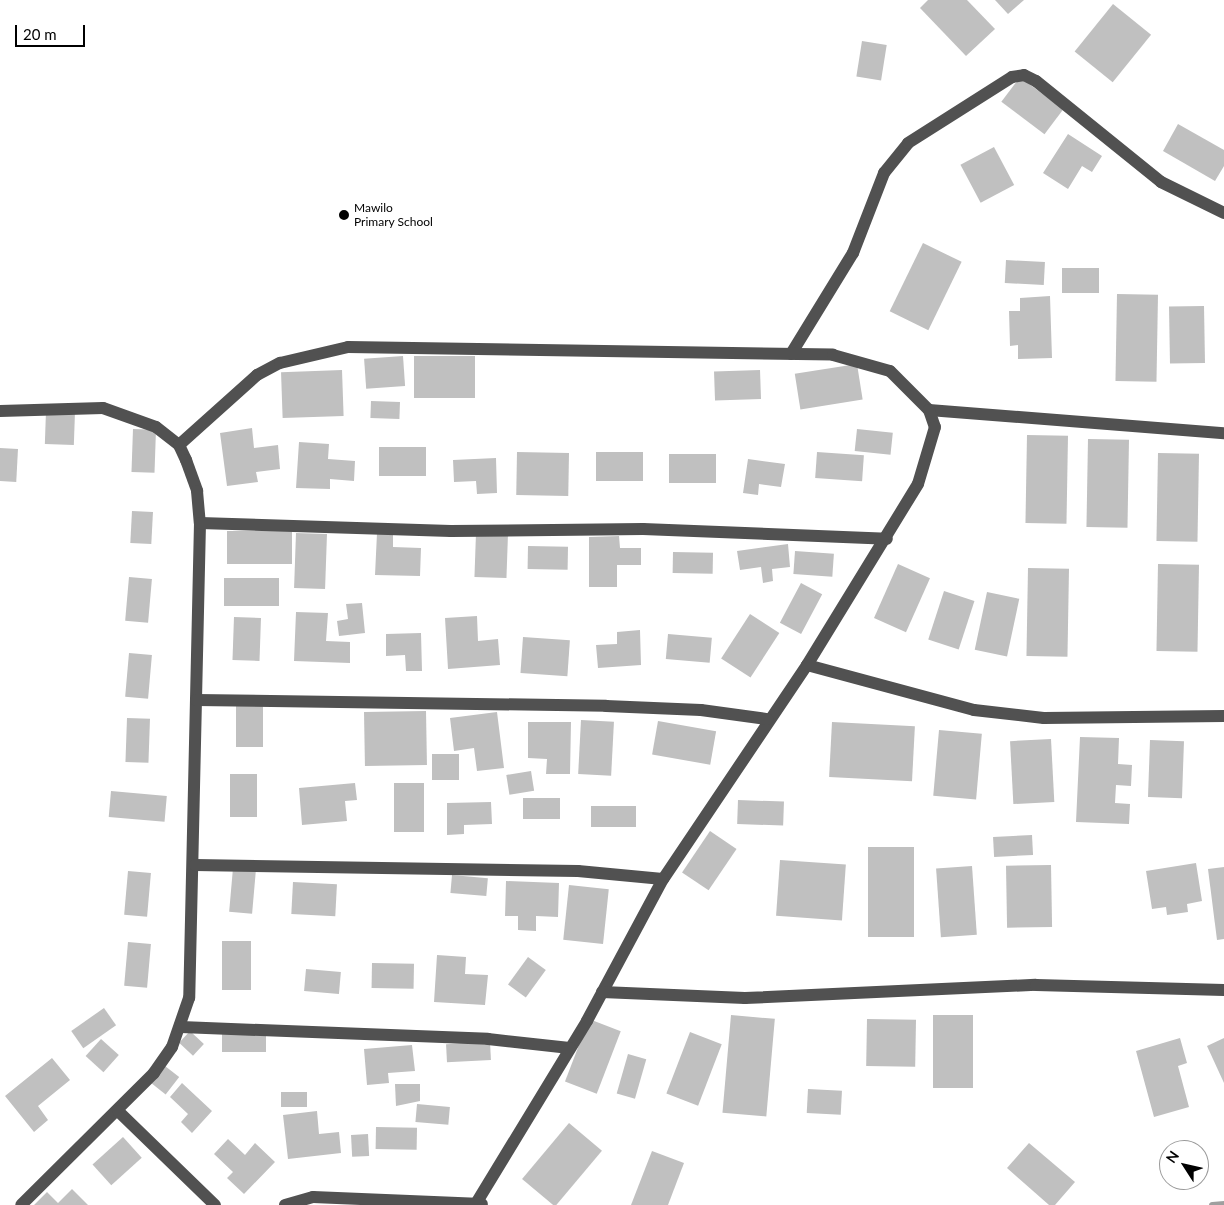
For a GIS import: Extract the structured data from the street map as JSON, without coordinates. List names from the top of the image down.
{
  "places": ["Mawilo Primary School"],
  "scale_bar": "20 m",
  "north": "top left"
}
